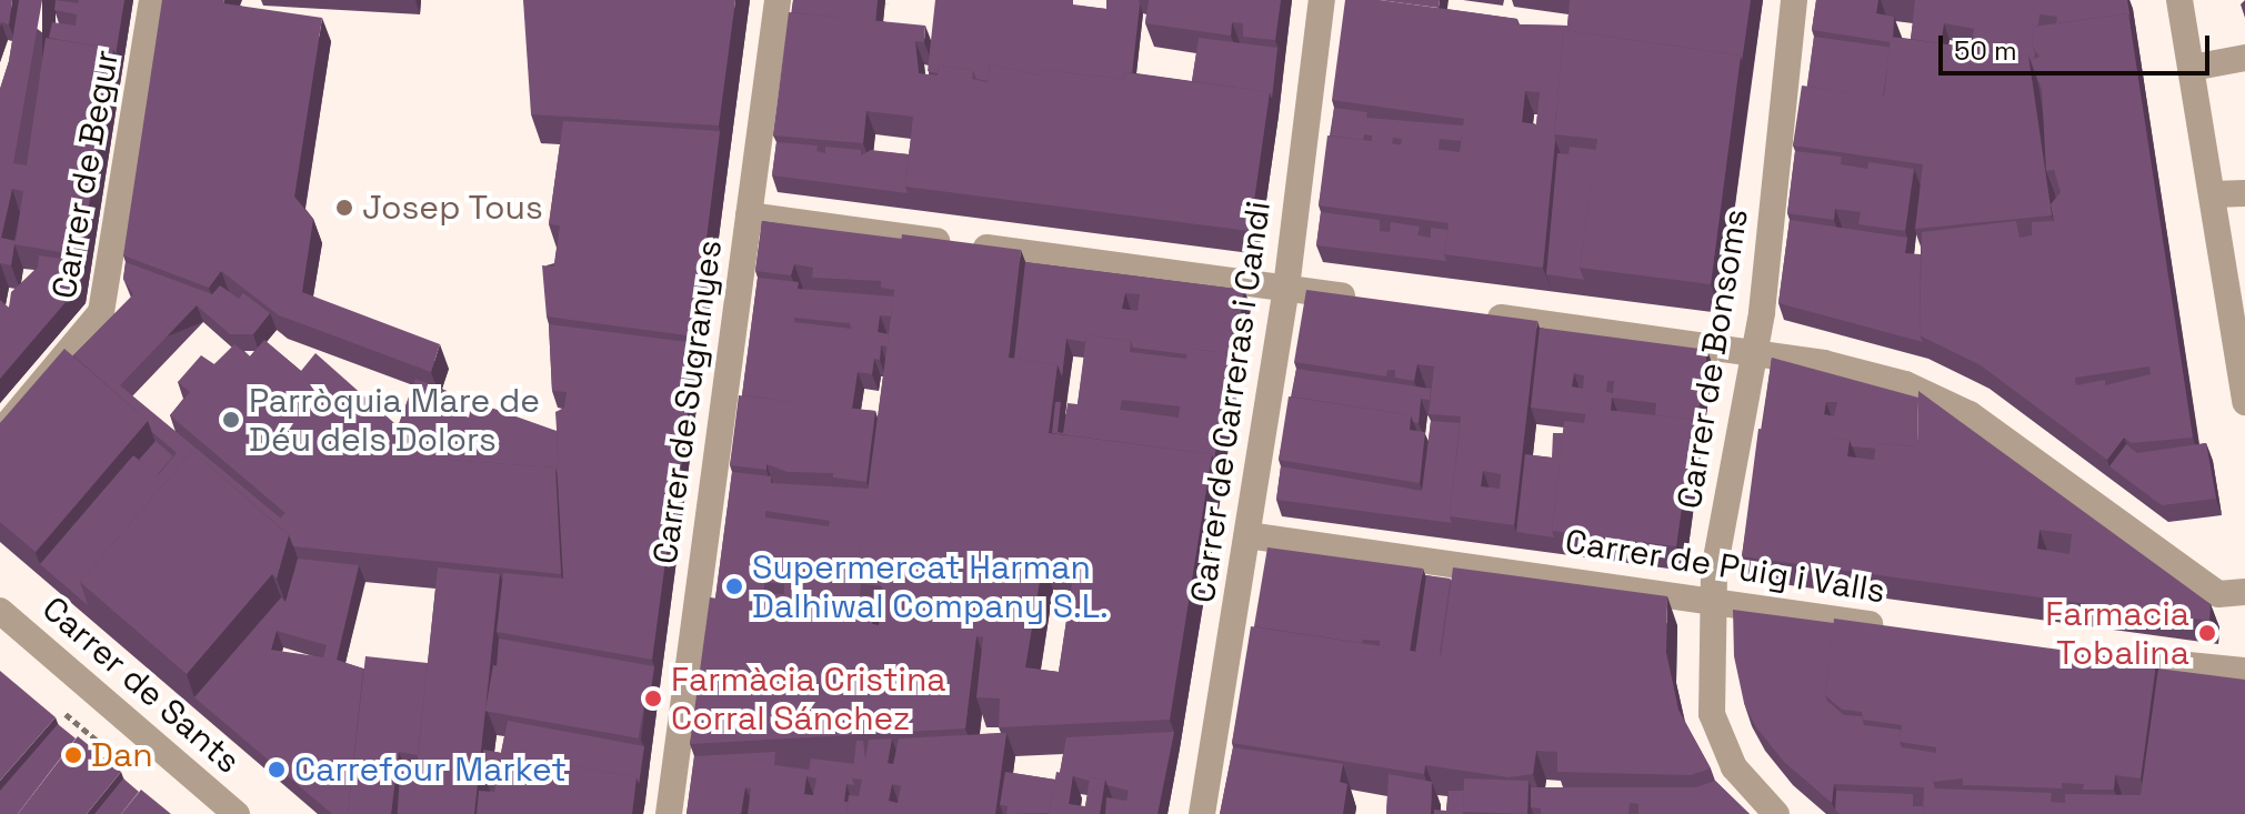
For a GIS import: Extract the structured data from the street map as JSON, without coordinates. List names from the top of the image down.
{
  "streets": {
    "street": [
      "Carrer de Begur",
      "Carrer de Bonsoms",
      "Carrer de Sugranyes",
      "Carrer de Carreras i Candi",
      "Carrer de Puig i Valls",
      "Carrer de Sants"
    ]
  },
  "crossings": [
    ["Carrer de Bonsoms", "Carrer de Puig i Valls"],
    ["Carrer de Carreras i Candi", "Carrer de Puig i Valls"]
  ],
  "places": [
    "Josep Tous",
    "Parròquia Mare de Déu dels Dolors",
    "Supermercat Harman Dalhiwal Company S.L.",
    "Farmacia Tobalina",
    "Farmàcia Cristina Corral Sánchez",
    "Dan",
    "Carrefour Market"
  ],
  "scale_bar": "50 m"
}
